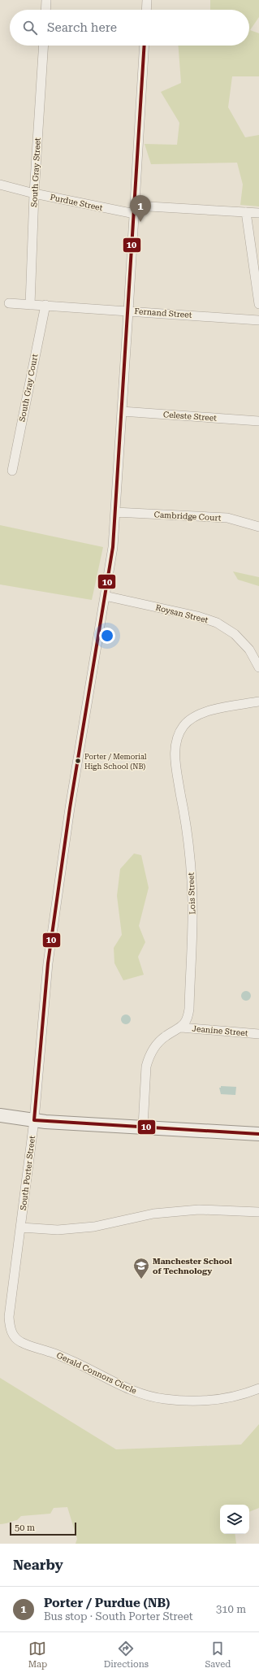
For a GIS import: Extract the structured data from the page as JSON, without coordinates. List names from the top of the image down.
{
  "streets": {
    "street": [
      "South Gray Street",
      "Purdue Street",
      "Fernand Street",
      "South Gray Court",
      "Celeste Street",
      "Cambridge Court",
      "Roysan Street",
      "Lois Street",
      "Jeanine Street",
      "South Porter Street",
      "Gerald Connors Circle"
    ]
  },
  "crossings": [
    ["South Gray Street", "Purdue Street"],
    ["South Gray Street", "Fernand Street"],
    ["Purdue Street", "South Porter Street"],
    ["Fernand Street", "South Gray Court"],
    ["Fernand Street", "South Porter Street"],
    ["Celeste Street", "South Porter Street"],
    ["Cambridge Court", "South Porter Street"],
    ["Roysan Street", "South Porter Street"],
    ["Lois Street", "Jeanine Street"],
    ["South Porter Street", "Gerald Connors Circle"]
  ],
  "places": {
    "other": ["Porter / Memorial High School (NB)"],
    "school or university": ["Manchester School of Technology"]
  },
  "lines": ["transit line 10"],
  "scale_bar": "50 m",
  "page": {
    "search": "Search here",
    "pins": "1",
    "scale": "50 m",
    "heading": "Nearby",
    "list": [
      {
        "mark": "1",
        "name": "Porter / Purdue (NB)",
        "note": "Bus stop · South Porter Street",
        "value": "310 m"
      }
    ],
    "nav": ["Map", "Directions", "Saved"]
  }
}
